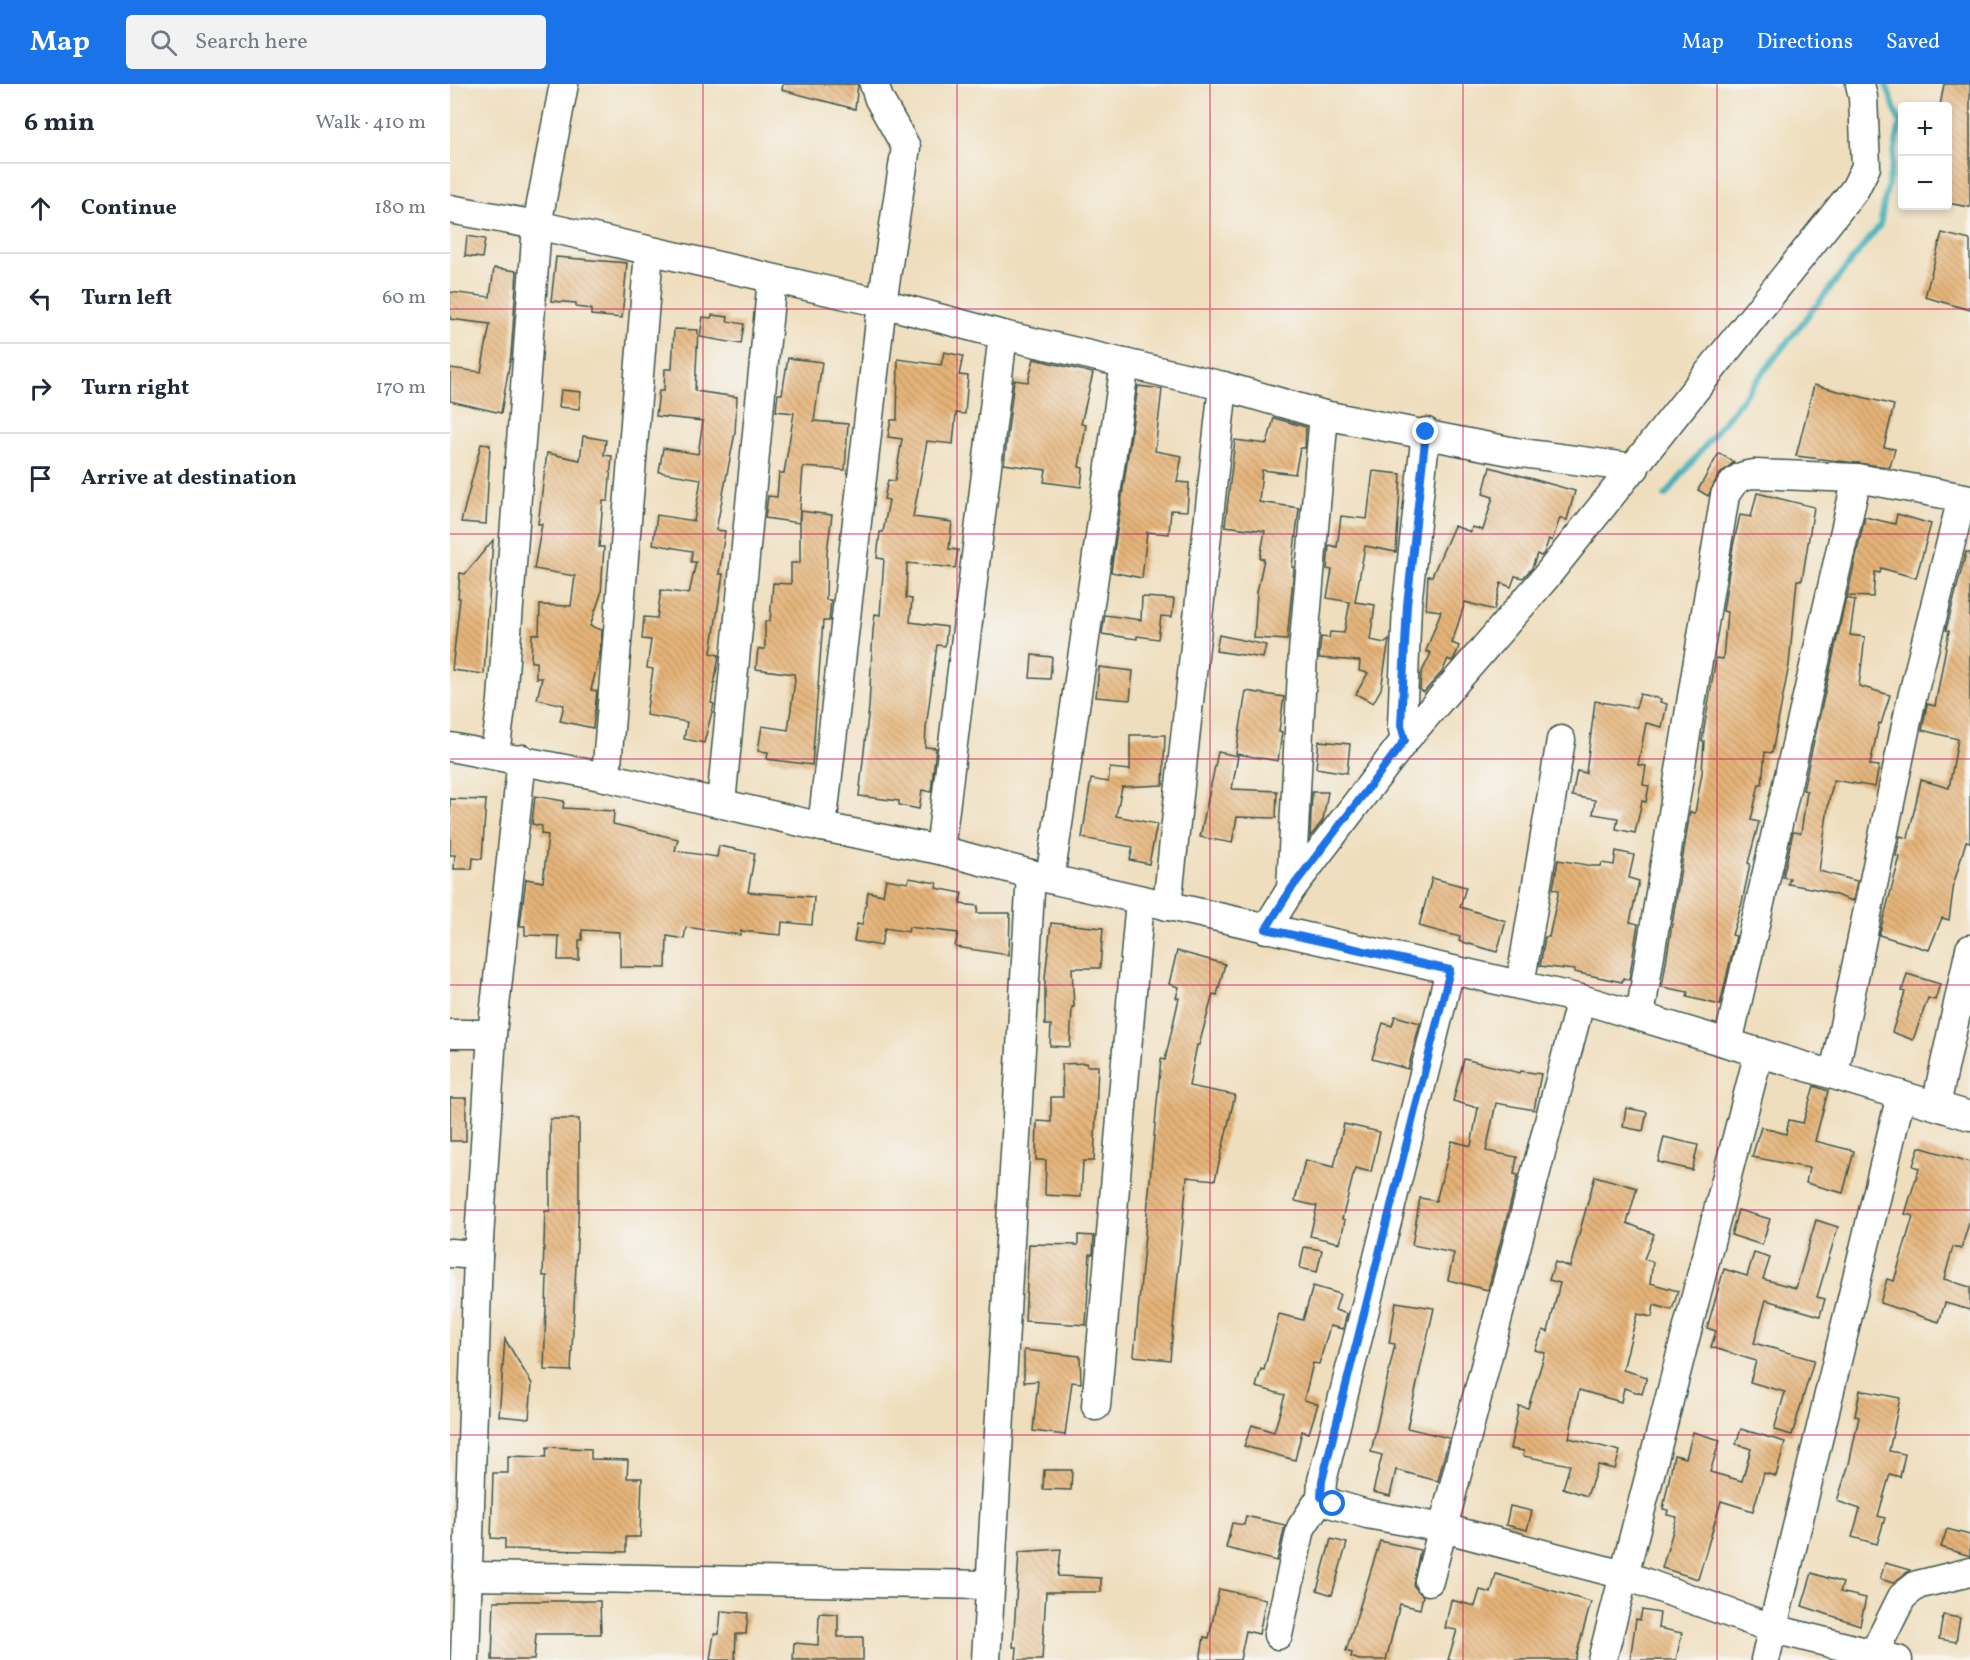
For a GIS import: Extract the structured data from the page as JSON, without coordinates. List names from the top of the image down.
{
  "page": {
    "header": "Map",
    "search": "Search here",
    "nav": ["Map", "Directions", "Saved"],
    "heading": ["6 min", "Walk · 410 m"],
    "map_buttons": ["+", "−"],
    "list": [
      ["Continue", "180 m"],
      ["Turn left", "60 m"],
      ["Turn right", "170 m"],
      "Arrive at destination"
    ]
  }
}
